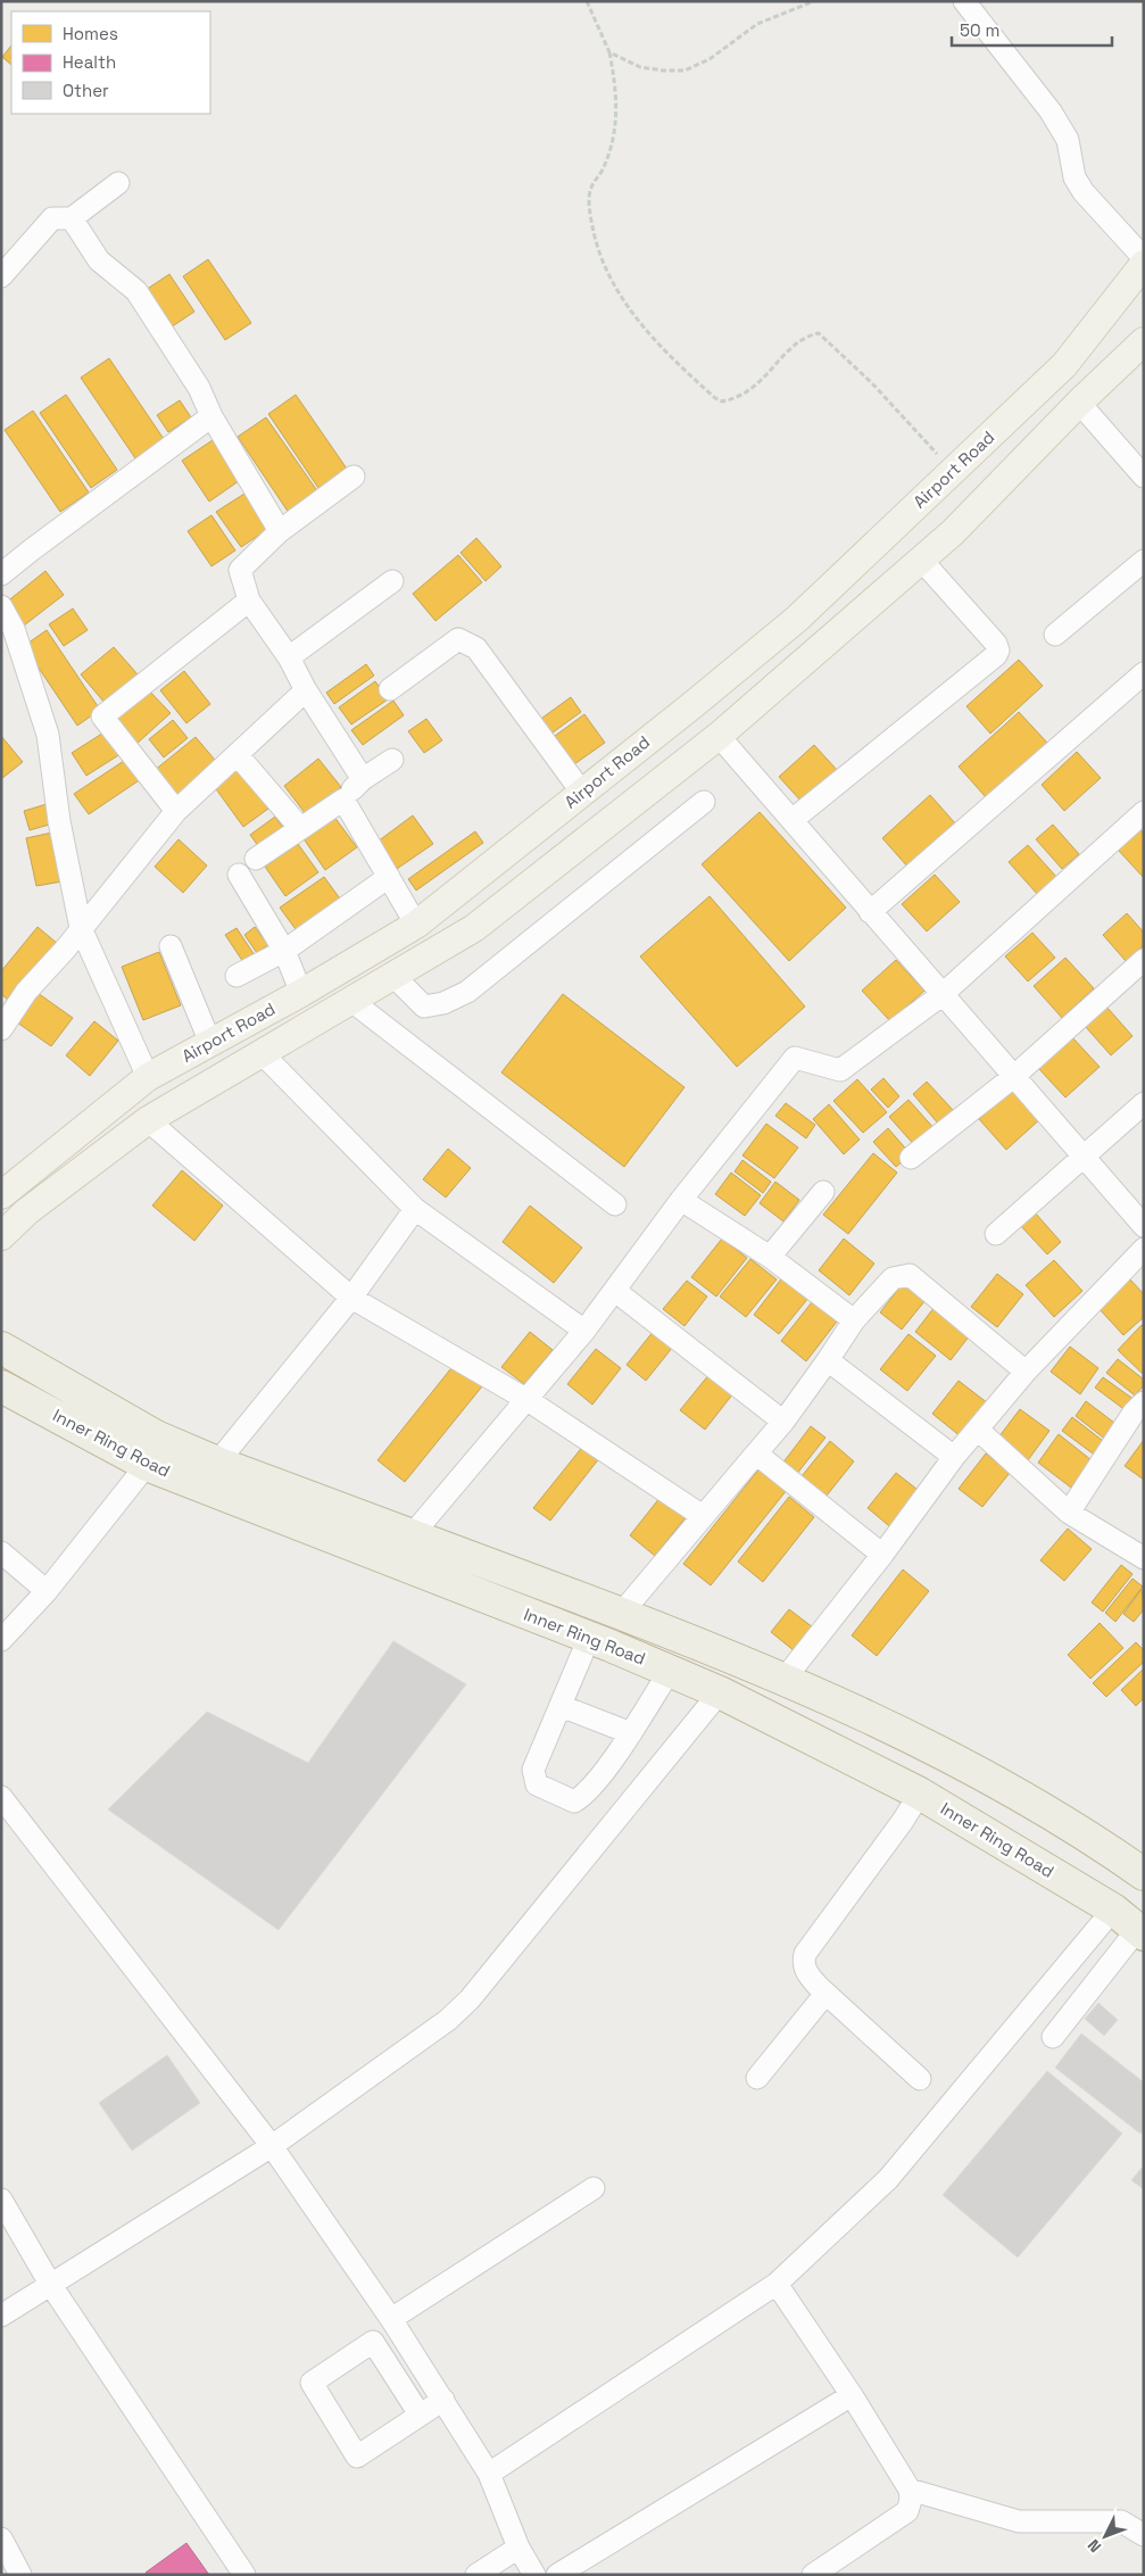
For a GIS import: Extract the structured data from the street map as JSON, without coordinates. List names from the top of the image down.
{
  "streets": {
    "highway": ["Inner Ring Road"],
    "main road": ["Airport Road"]
  },
  "legend": ["Homes", "Health", "Other"],
  "scale_bar": "50 m",
  "north": "bottom left"
}
